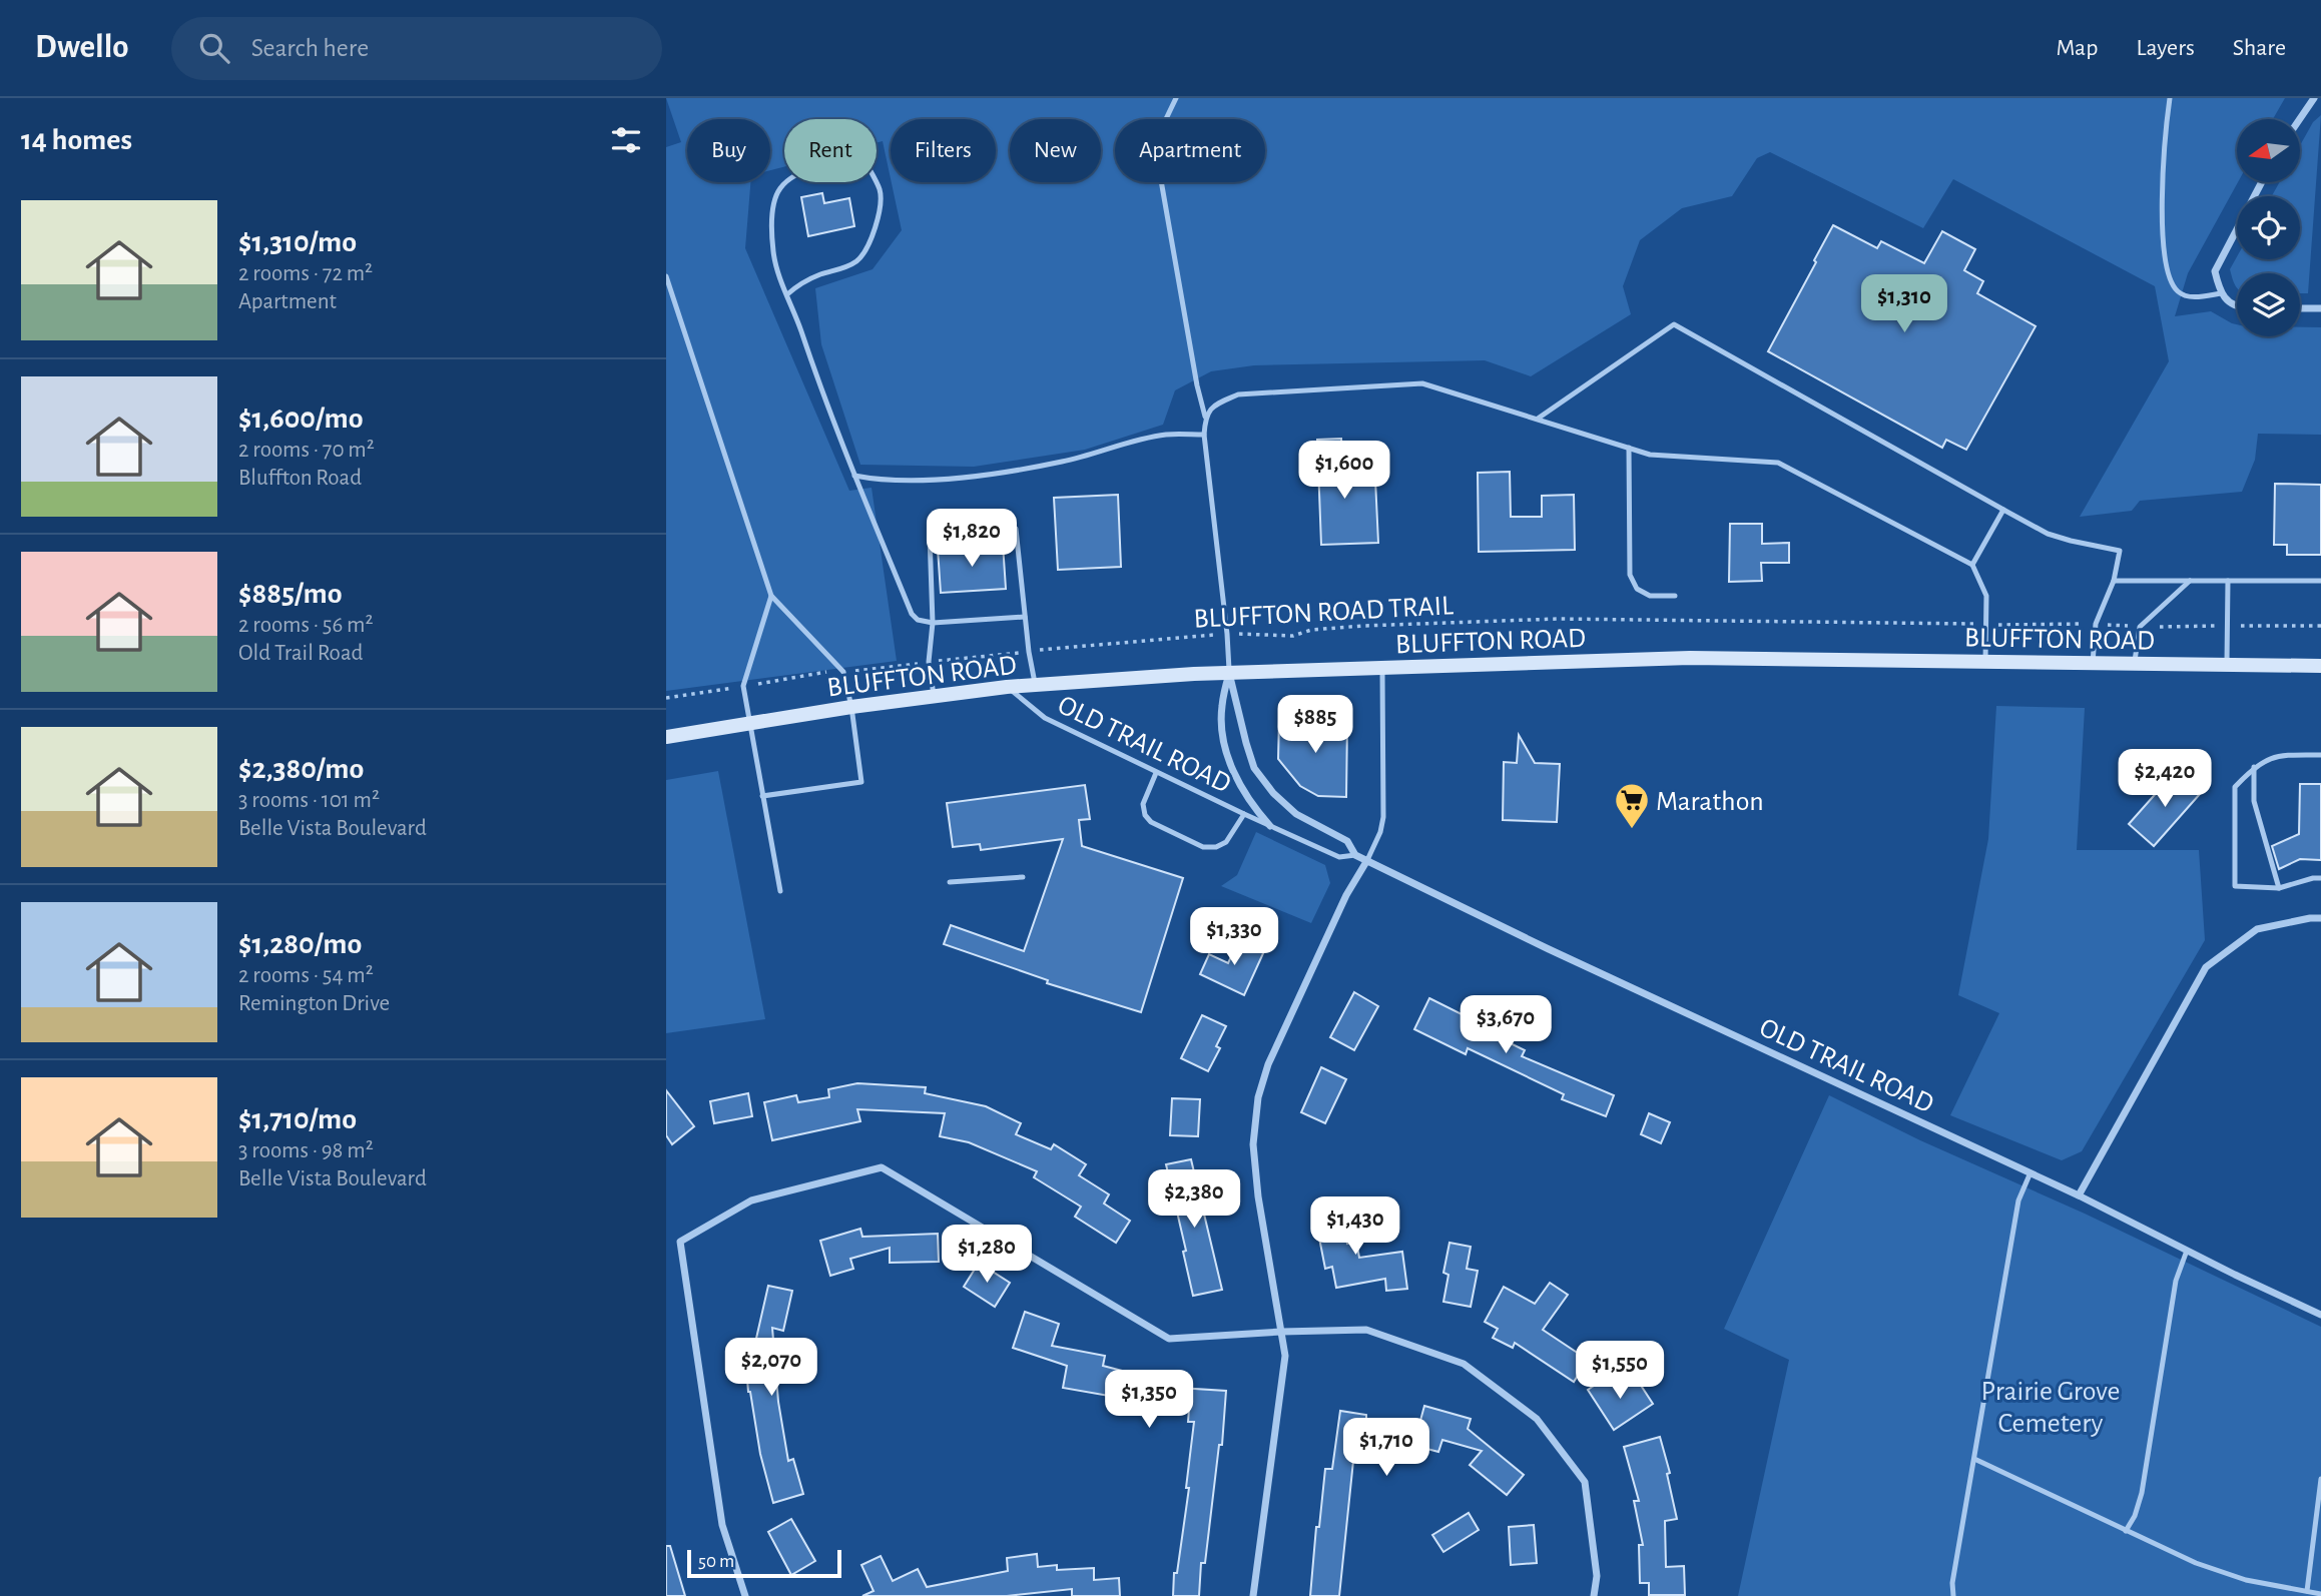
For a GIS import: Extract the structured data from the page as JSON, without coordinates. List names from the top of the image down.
{
  "streets": {
    "main road": ["BLUFFTON ROAD"],
    "street": ["OLD TRAIL ROAD"],
    "path": ["BLUFFTON ROAD TRAIL"]
  },
  "crossings": [
    ["BLUFFTON ROAD", "OLD TRAIL ROAD"]
  ],
  "parks": ["Prairie Grove Cemetery"],
  "places": {
    "supermarket": ["Marathon"]
  },
  "scale_bar": "50 m",
  "north": "left",
  "page": {
    "header": "Dwello",
    "search": "Search here",
    "nav": ["Map", "Layers", "Share"],
    "heading": "14 homes",
    "chip": [
      "Buy",
      "Rent",
      "Filters",
      "New",
      "Apartment"
    ],
    "list": [
      {
        "name": "$1,310/mo",
        "note": "2 rooms · 72 m² · Apartment"
      },
      {
        "name": "$1,600/mo",
        "note": "2 rooms · 70 m² · Bluffton Road"
      },
      {
        "name": "$885/mo",
        "note": "2 rooms · 56 m² · Old Trail Road"
      },
      {
        "name": "$2,380/mo",
        "note": "3 rooms · 101 m² · Belle Vista Boulevard"
      },
      {
        "name": "$1,280/mo",
        "note": "2 rooms · 54 m² · Remington Drive"
      },
      {
        "name": "$1,710/mo",
        "note": "3 rooms · 98 m² · Belle Vista Boulevard"
      }
    ],
    "price": [
      "$1,310",
      "$1,600",
      "$1,820",
      "$885",
      "$2,420",
      "$1,330",
      "$3,670",
      "$2,380",
      "$1,430",
      "$1,280",
      "$2,070",
      "$1,550",
      "$1,350",
      "$1,710"
    ],
    "scale": "50 m"
  }
}
